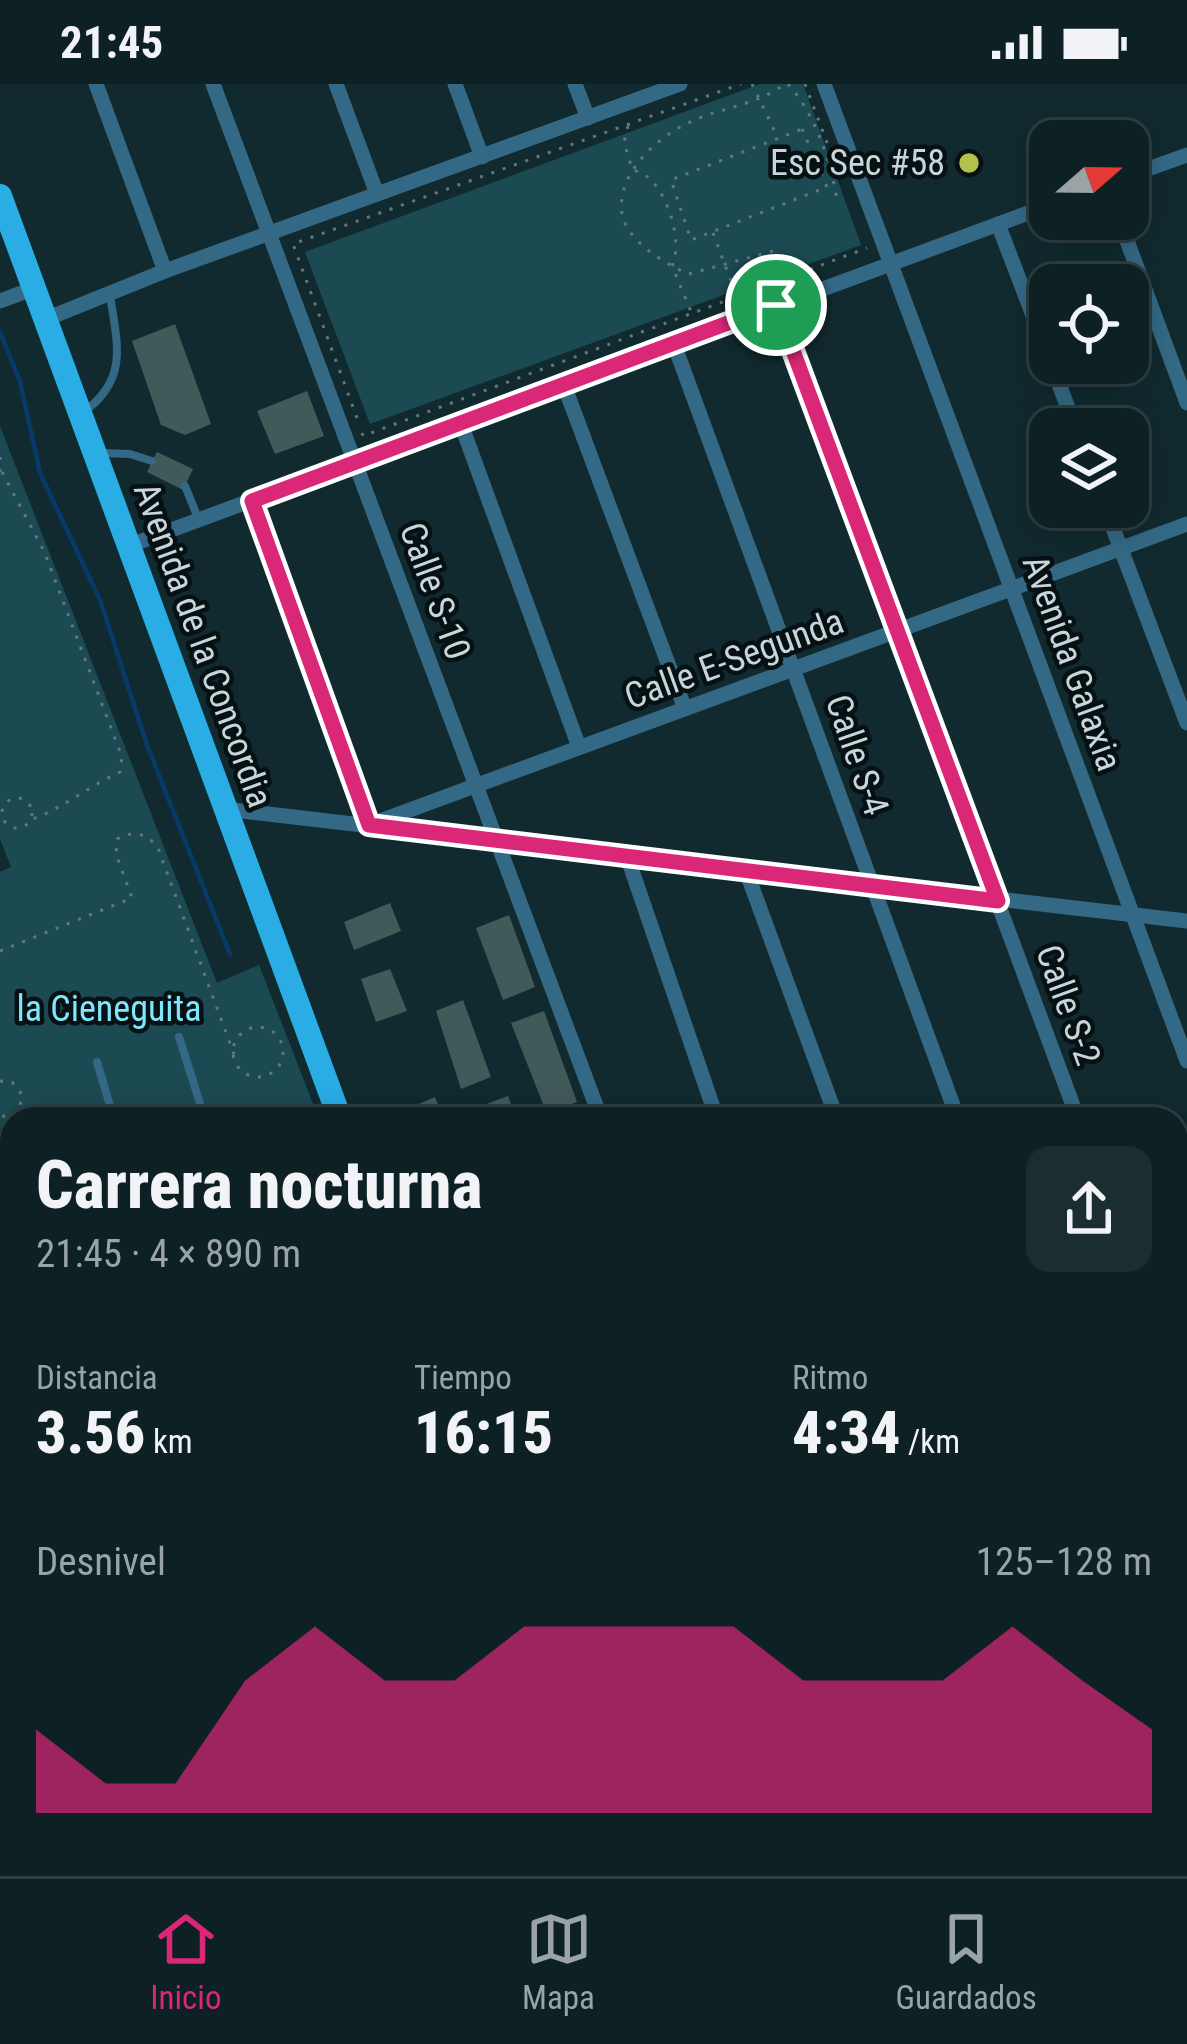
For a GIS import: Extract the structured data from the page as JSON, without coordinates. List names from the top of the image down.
{
  "streets": {
    "main road": ["Avenida de la Concordia"],
    "street": [
      "Calle S-10",
      "Calle E-Segunda",
      "Avenida Galaxia",
      "Calle S-4",
      "Calle S-2"
    ]
  },
  "crossings": [
    ["Calle S-10", "Calle E-Segunda"],
    ["Calle E-Segunda", "Avenida Galaxia"],
    ["Calle E-Segunda", "Calle S-4"],
    ["Calle E-Segunda", "Calle S-2"]
  ],
  "parks": ["la Cieneguita"],
  "places": ["Esc Sec #58"],
  "north": "right",
  "page": {
    "status": "21:45",
    "heading": ["Carrera nocturna", "21:45 · 4 × 890 m"],
    "stats": [
      ["Distancia", "3.56 km"],
      ["Tiempo", "16:15"],
      ["Ritmo", "4:34 /km"]
    ],
    "chart": ["Desnivel", "125–128 m"],
    "tabs": ["Inicio", "Mapa", "Guardados"]
  }
}
